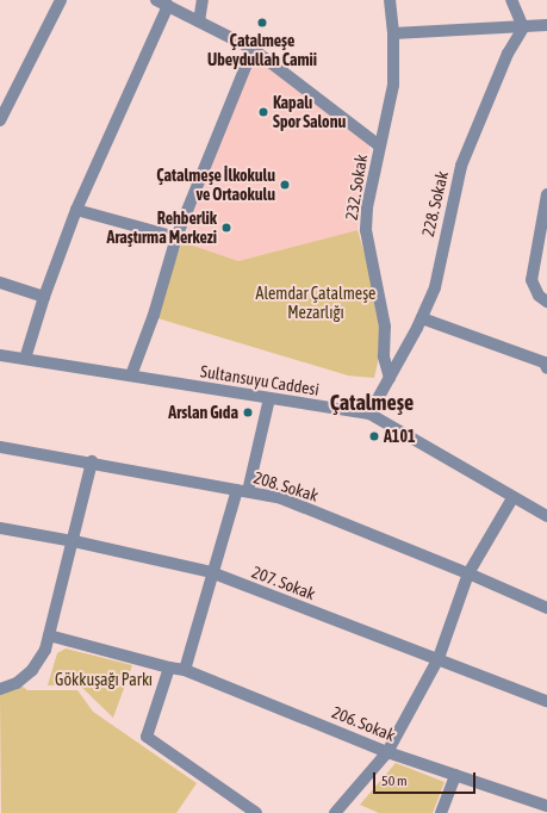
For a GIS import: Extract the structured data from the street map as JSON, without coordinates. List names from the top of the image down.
{
  "streets": {
    "street": [
      "232. Sokak",
      "228. Sokak",
      "Sultansuyu Caddesi",
      "208. Sokak",
      "207. Sokak",
      "206. Sokak"
    ]
  },
  "crossings": [
    ["232. Sokak", "228. Sokak"],
    ["228. Sokak", "Sultansuyu Caddesi"]
  ],
  "districts": ["Çatalmeşe"],
  "parks": ["Alemdar Çatalmeşe Mezarlığı", "Gökkuşağı Parkı"],
  "places": [
    "Çatalmeşe Ubeydullah Camii",
    "Kapalı Spor Salonu",
    "Çatalmeşe İlkokulu ve Ortaokulu",
    "Rehberlik Araştırma Merkezi",
    "Arslan Gıda",
    "A101"
  ],
  "scale_bar": "50 m"
}
